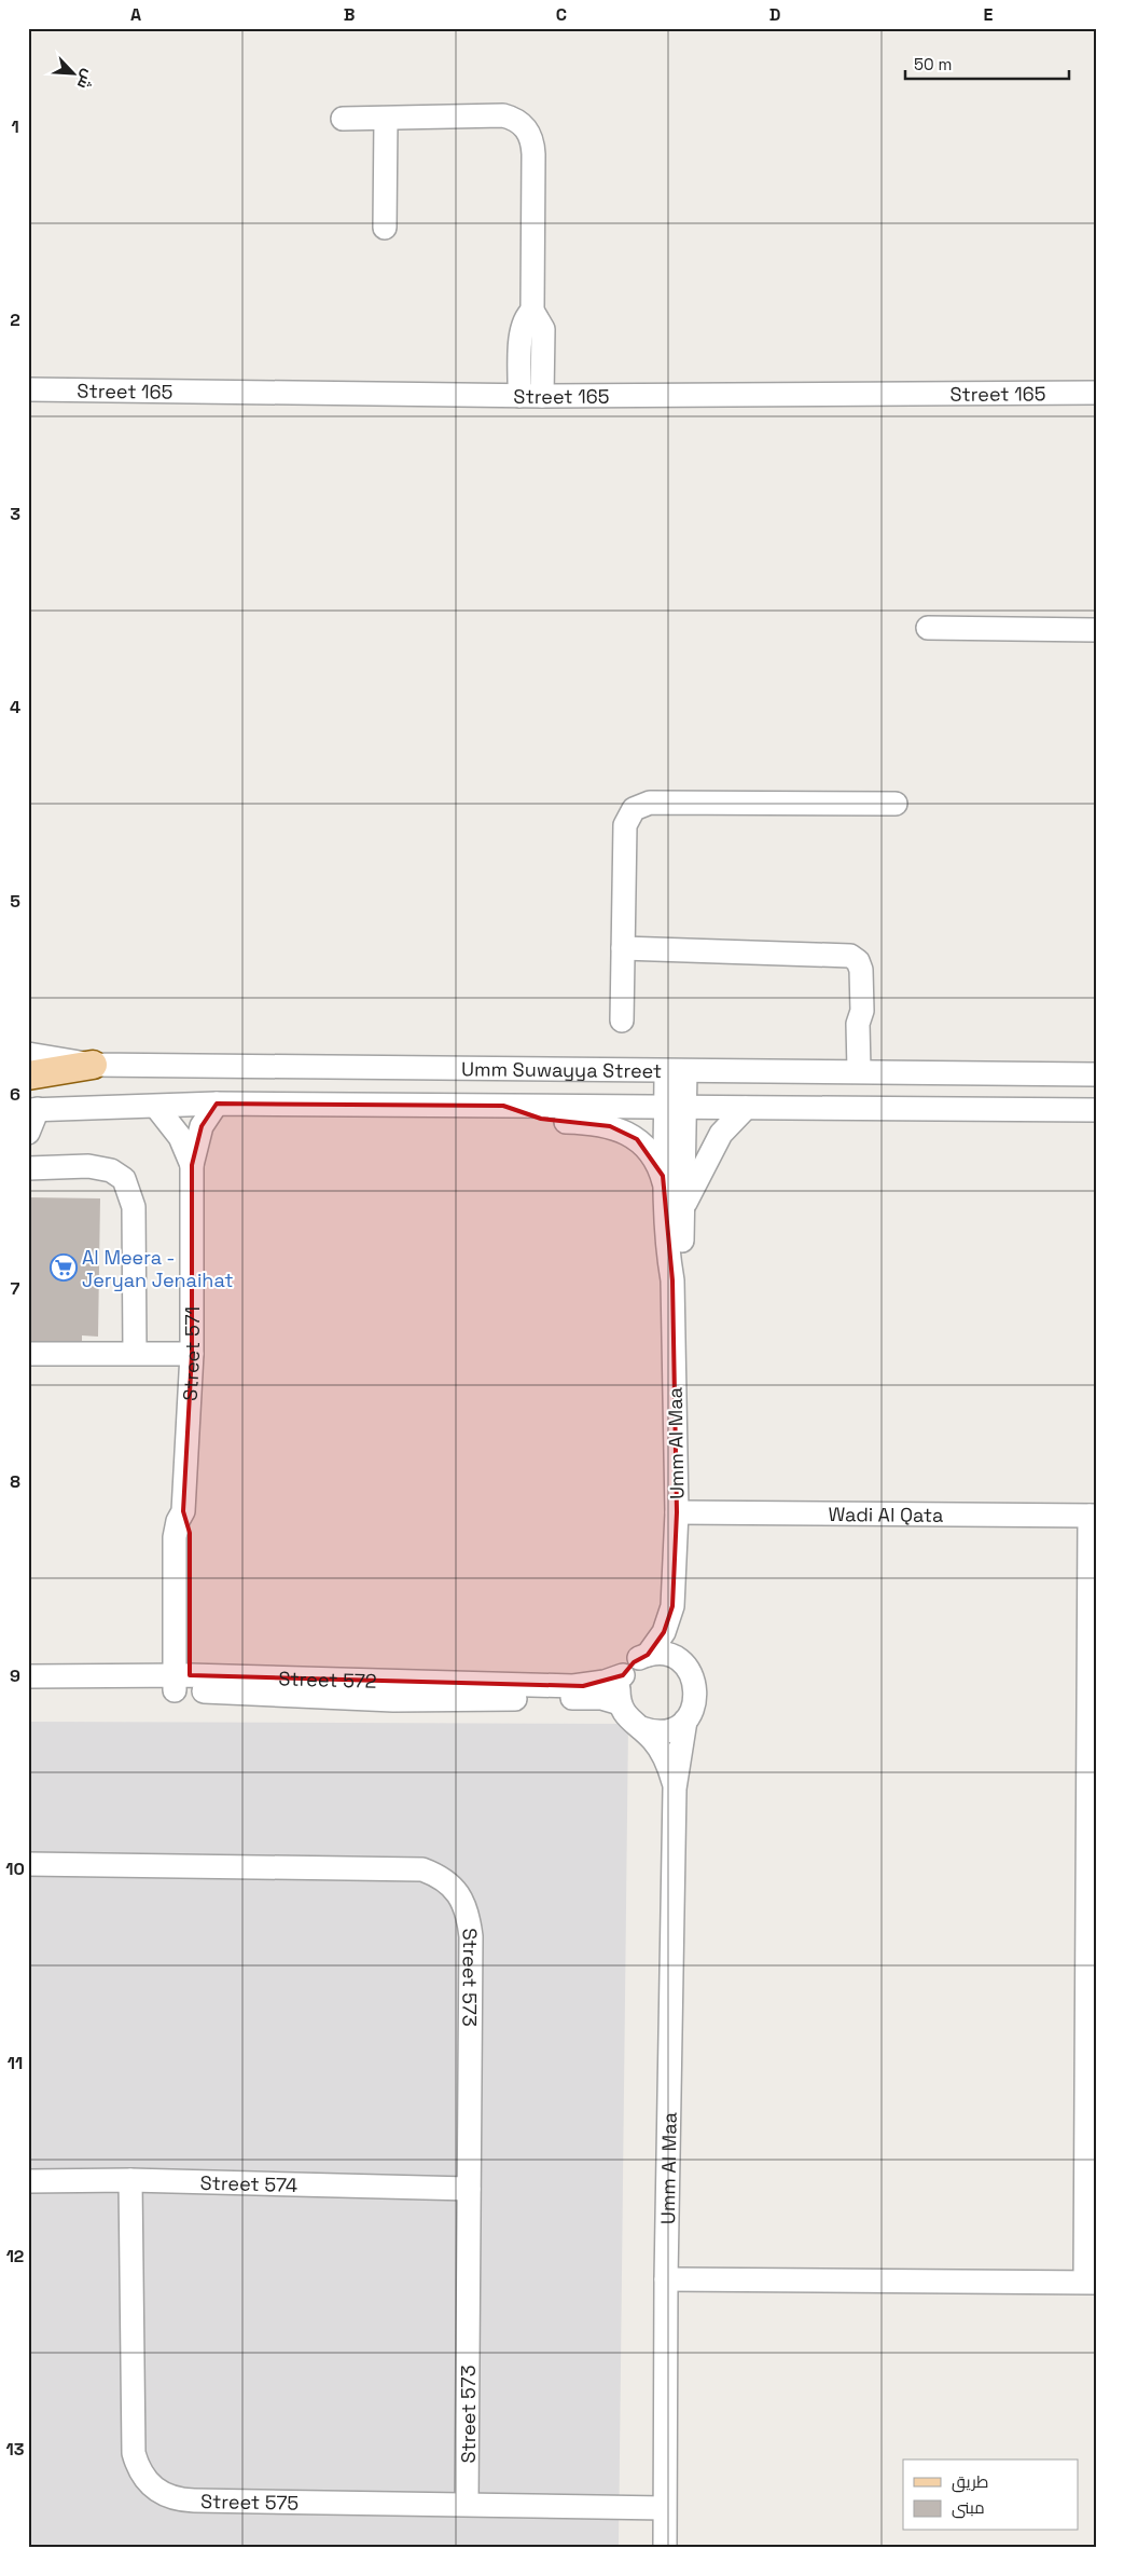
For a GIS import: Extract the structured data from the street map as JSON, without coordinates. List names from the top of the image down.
{
  "streets": {
    "street": [
      "Street 165",
      "Umm Suwayya Street",
      "Street 571",
      "Umm Al Maa",
      "Wadi Al Qata",
      "Street 572",
      "Street 573",
      "Street 574",
      "Street 575"
    ]
  },
  "crossings": [
    ["Umm Suwayya Street", "Street 571"],
    ["Umm Suwayya Street", "Umm Al Maa"],
    ["Street 571", "Street 572"],
    ["Umm Al Maa", "Wadi Al Qata"],
    ["Umm Al Maa", "Street 572"],
    ["Umm Al Maa", "Street 575"],
    ["Street 573", "Street 574"],
    ["Street 573", "Street 575"],
    ["Street 574", "Street 575"]
  ],
  "places": {
    "supermarket": ["Al Meera - Jeryan Jenaihat"]
  },
  "legend": ["طريق", "مبنى"],
  "scale_bar": "50 m",
  "north": "bottom right",
  "grid": {
    "columns": [
      "A",
      "B",
      "C",
      "D",
      "E"
    ],
    "rows": [
      "1",
      "2",
      "3",
      "4",
      "5",
      "6",
      "7",
      "8",
      "9",
      "10",
      "11",
      "12",
      "13"
    ]
  }
}
